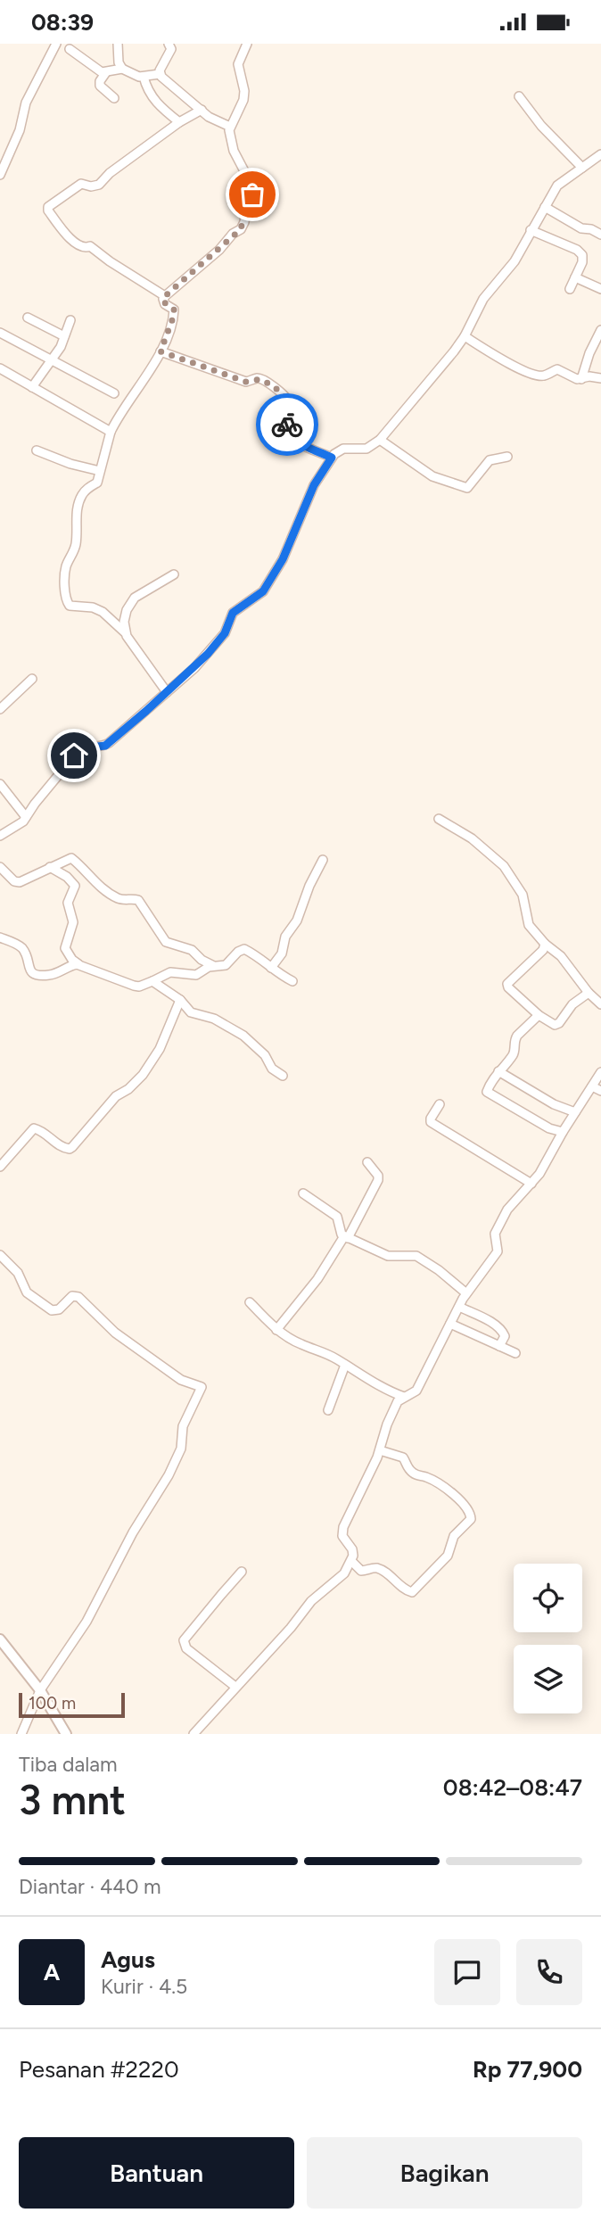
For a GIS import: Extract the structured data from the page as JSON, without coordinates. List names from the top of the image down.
{
  "scale_bar": "100 m",
  "page": {
    "status": "08:39",
    "scale": "100 m",
    "heading": ["3 mnt", "Tiba dalam", "08:42–08:47"],
    "panel": [
      "Agus",
      "Kurir · 4.5",
      "Pesanan #2220",
      "Rp 77,900"
    ],
    "bar": "Diantar · 440 m",
    "round": "A",
    "buttons": ["Bantuan", "Bagikan"]
  }
}
